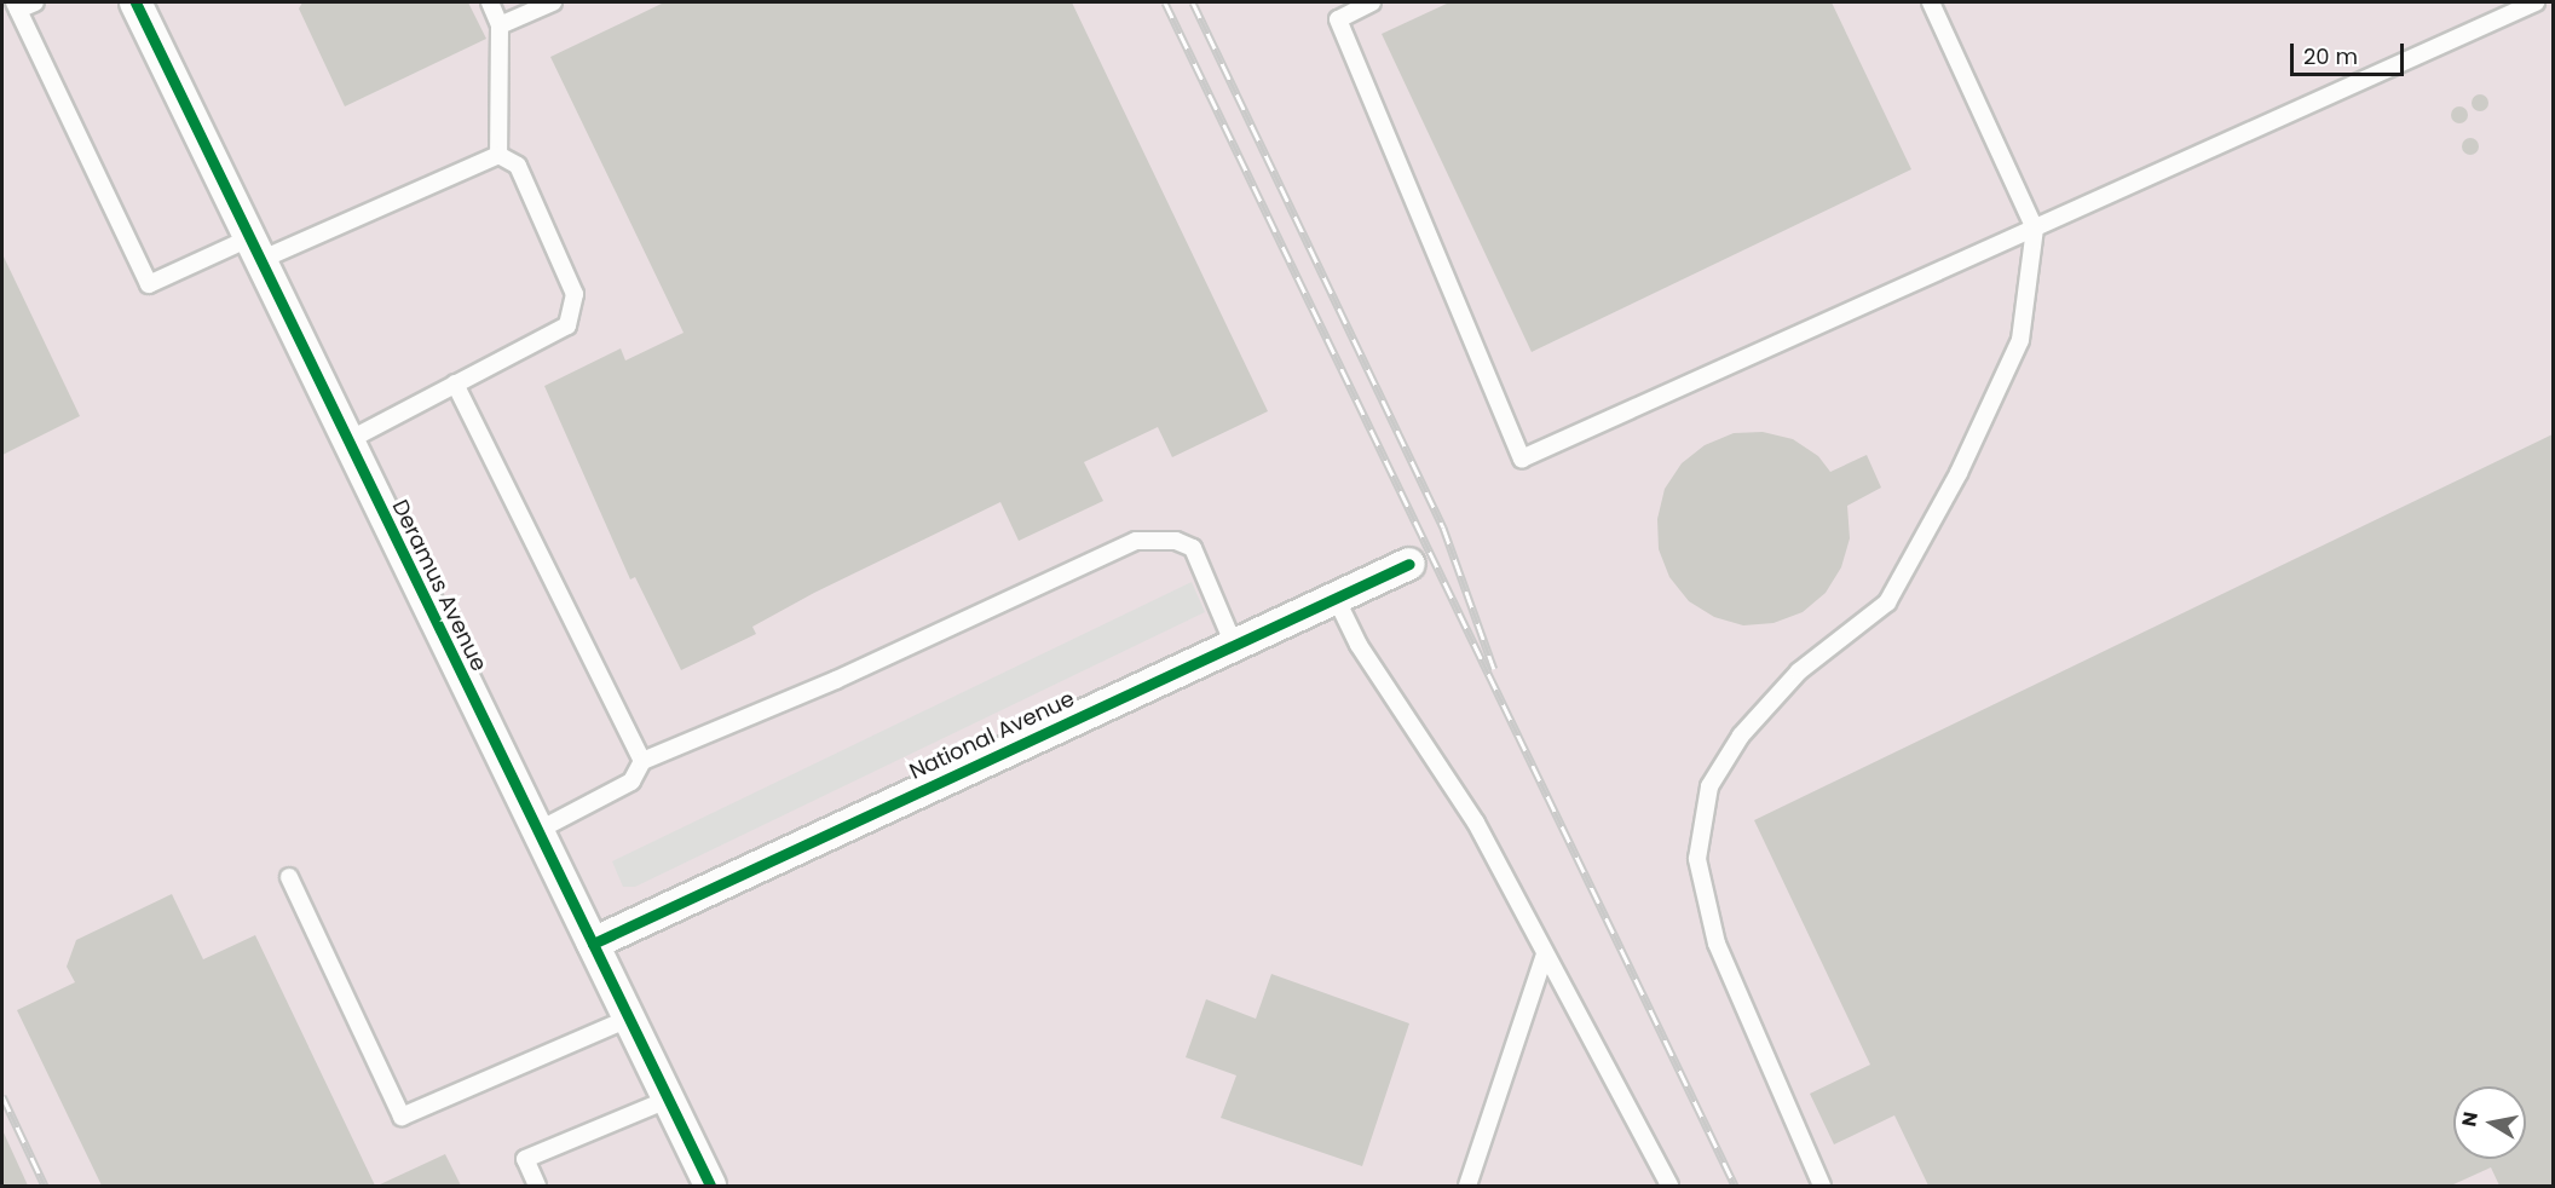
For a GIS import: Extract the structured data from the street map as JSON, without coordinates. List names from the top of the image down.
{
  "streets": {
    "street": ["Deramus Avenue", "National Avenue"]
  },
  "crossings": [
    ["Deramus Avenue", "National Avenue"]
  ],
  "scale_bar": "20 m",
  "north": "left"
}
